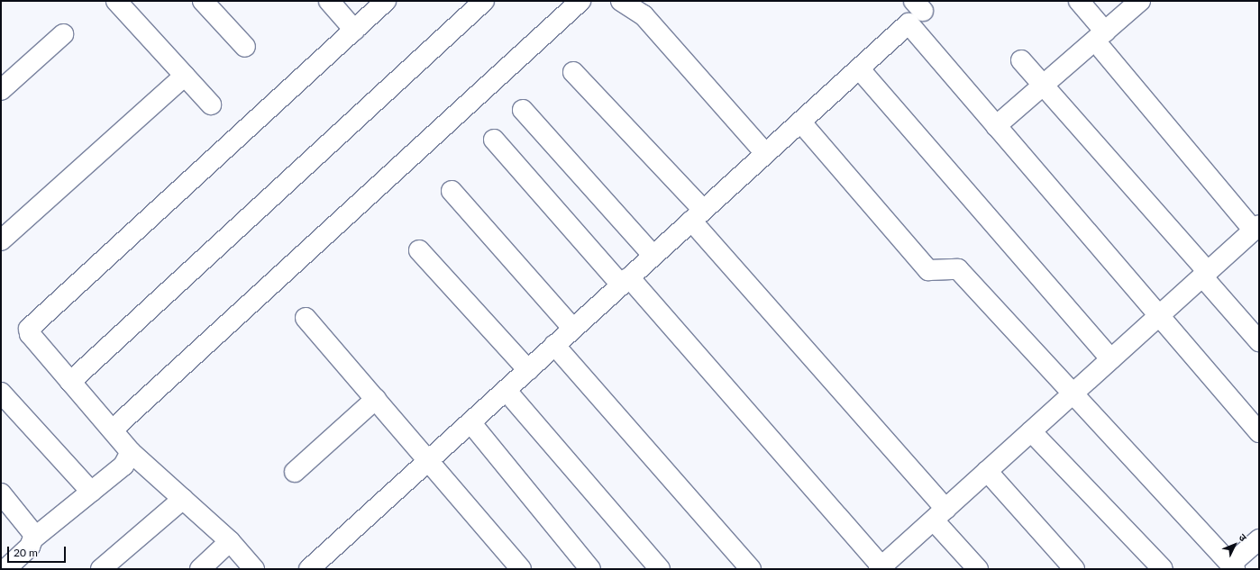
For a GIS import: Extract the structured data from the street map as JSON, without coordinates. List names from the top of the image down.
{
  "scale_bar": "20 m",
  "north": "top right"
}
